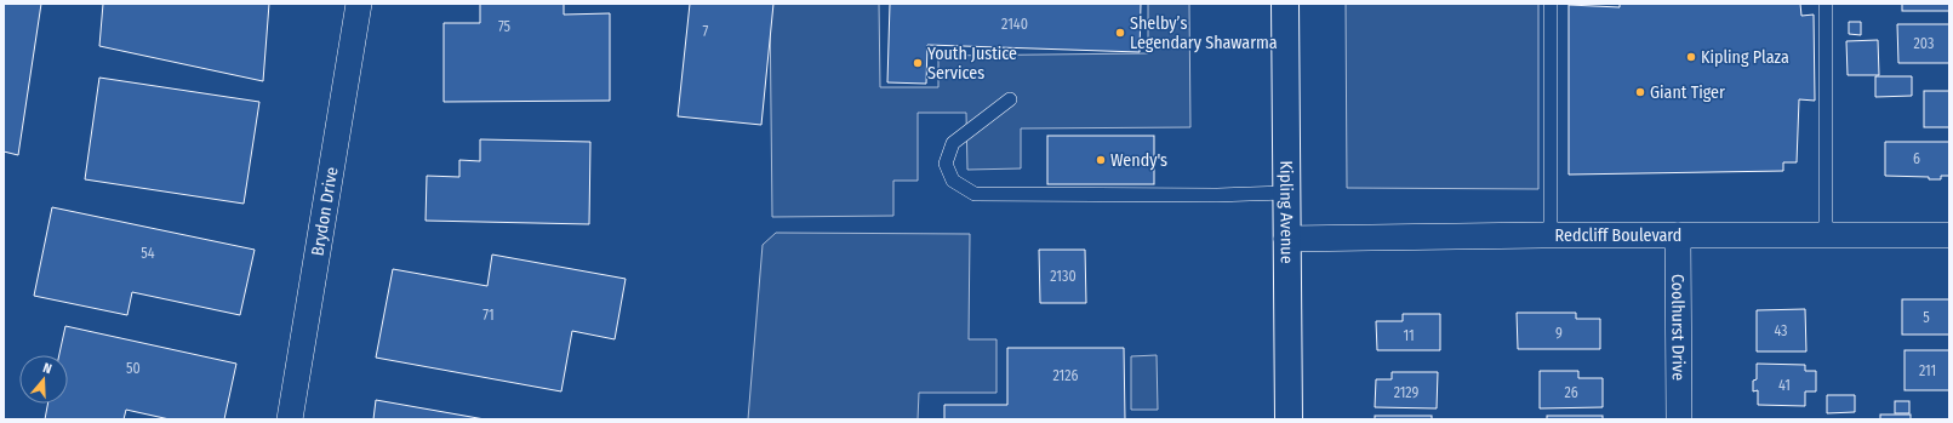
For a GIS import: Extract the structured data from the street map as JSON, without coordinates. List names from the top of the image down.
{
  "streets": {
    "main road": ["Kipling Avenue"],
    "street": ["Brydon Drive", "Redcliff Boulevard", "Coolhurst Drive"]
  },
  "crossings": [
    ["Kipling Avenue", "Redcliff Boulevard"],
    ["Redcliff Boulevard", "Coolhurst Drive"]
  ],
  "places": [
    "Shelby’s Legendary Shawarma",
    "Kipling Plaza",
    "Youth Justice Services",
    "Giant Tiger",
    "Wendy's"
  ],
  "house_numbers": [
    "2140",
    "75",
    "7",
    "203",
    "6",
    "54",
    "2130",
    "71",
    "5",
    "43",
    "9",
    "11",
    "50",
    "211",
    "2126",
    "41",
    "2129",
    "26"
  ],
  "north": "top"
}
